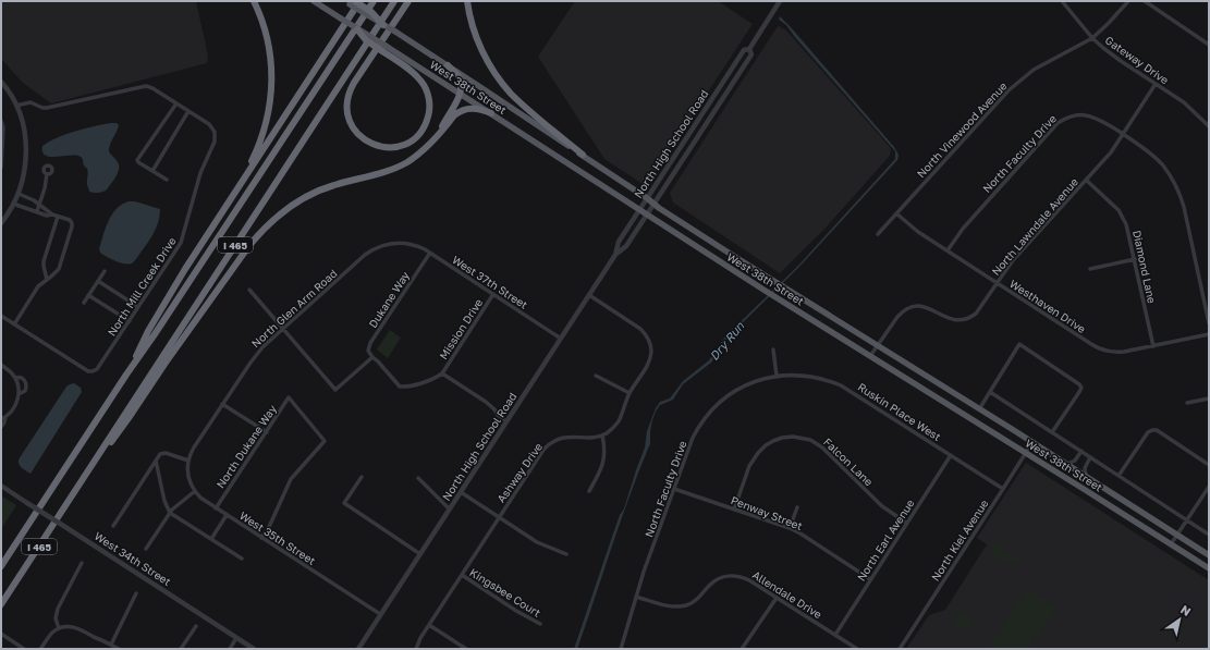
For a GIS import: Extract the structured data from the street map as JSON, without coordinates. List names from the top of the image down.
{
  "streets": {
    "highway": ["I 465"],
    "main road": ["West 38th Street"],
    "street": [
      "Gateway Drive",
      "North Vinewood Avenue",
      "North High School Road",
      "North Faculty Drive",
      "North Lawndale Avenue",
      "Diamond Lane",
      "West 37th Street",
      "North Mill Creek Drive",
      "Dukane Way",
      "Westhaven Drive",
      "North Glen Arm Road",
      "Mission Drive",
      "Ruskin Place West",
      "North Dukane Way",
      "Falcon Lane",
      "Ashway Drive",
      "Penway Street",
      "West 35th Street",
      "North Earl Avenue",
      "North Kiel Avenue",
      "West 34th Street",
      "Kingsbee Court",
      "Allendale Drive"
    ]
  },
  "crossings": [
    ["Gateway Drive", "North Vinewood Avenue"],
    ["Gateway Drive", "North Lawndale Avenue"],
    ["West 38th Street", "North High School Road"],
    ["West 38th Street", "North Lawndale Avenue"],
    ["West 38th Street", "North Kiel Avenue"],
    ["North Vinewood Avenue", "Westhaven Drive"],
    ["North High School Road", "West 37th Street"],
    ["North High School Road", "West 35th Street"],
    ["North Faculty Drive", "North Lawndale Avenue"],
    ["North Faculty Drive", "Westhaven Drive"],
    ["North Faculty Drive", "Ruskin Place West"],
    ["North Faculty Drive", "Penway Street"],
    ["North Faculty Drive", "Allendale Drive"],
    ["North Lawndale Avenue", "Diamond Lane"],
    ["North Lawndale Avenue", "Westhaven Drive"],
    ["Diamond Lane", "Westhaven Drive"],
    ["West 37th Street", "Dukane Way"],
    ["West 37th Street", "North Glen Arm Road"],
    ["West 37th Street", "Mission Drive"],
    ["North Glen Arm Road", "West 35th Street"],
    ["Ruskin Place West", "North Earl Avenue"],
    ["Ruskin Place West", "North Kiel Avenue"],
    ["North Dukane Way", "West 35th Street"],
    ["Falcon Lane", "Penway Street"],
    ["Falcon Lane", "North Earl Avenue"],
    ["Ashway Drive", "Kingsbee Court"],
    ["Penway Street", "North Earl Avenue"],
    ["North Earl Avenue", "Allendale Drive"]
  ],
  "water": ["Dry Run"],
  "north": "top right"
}
